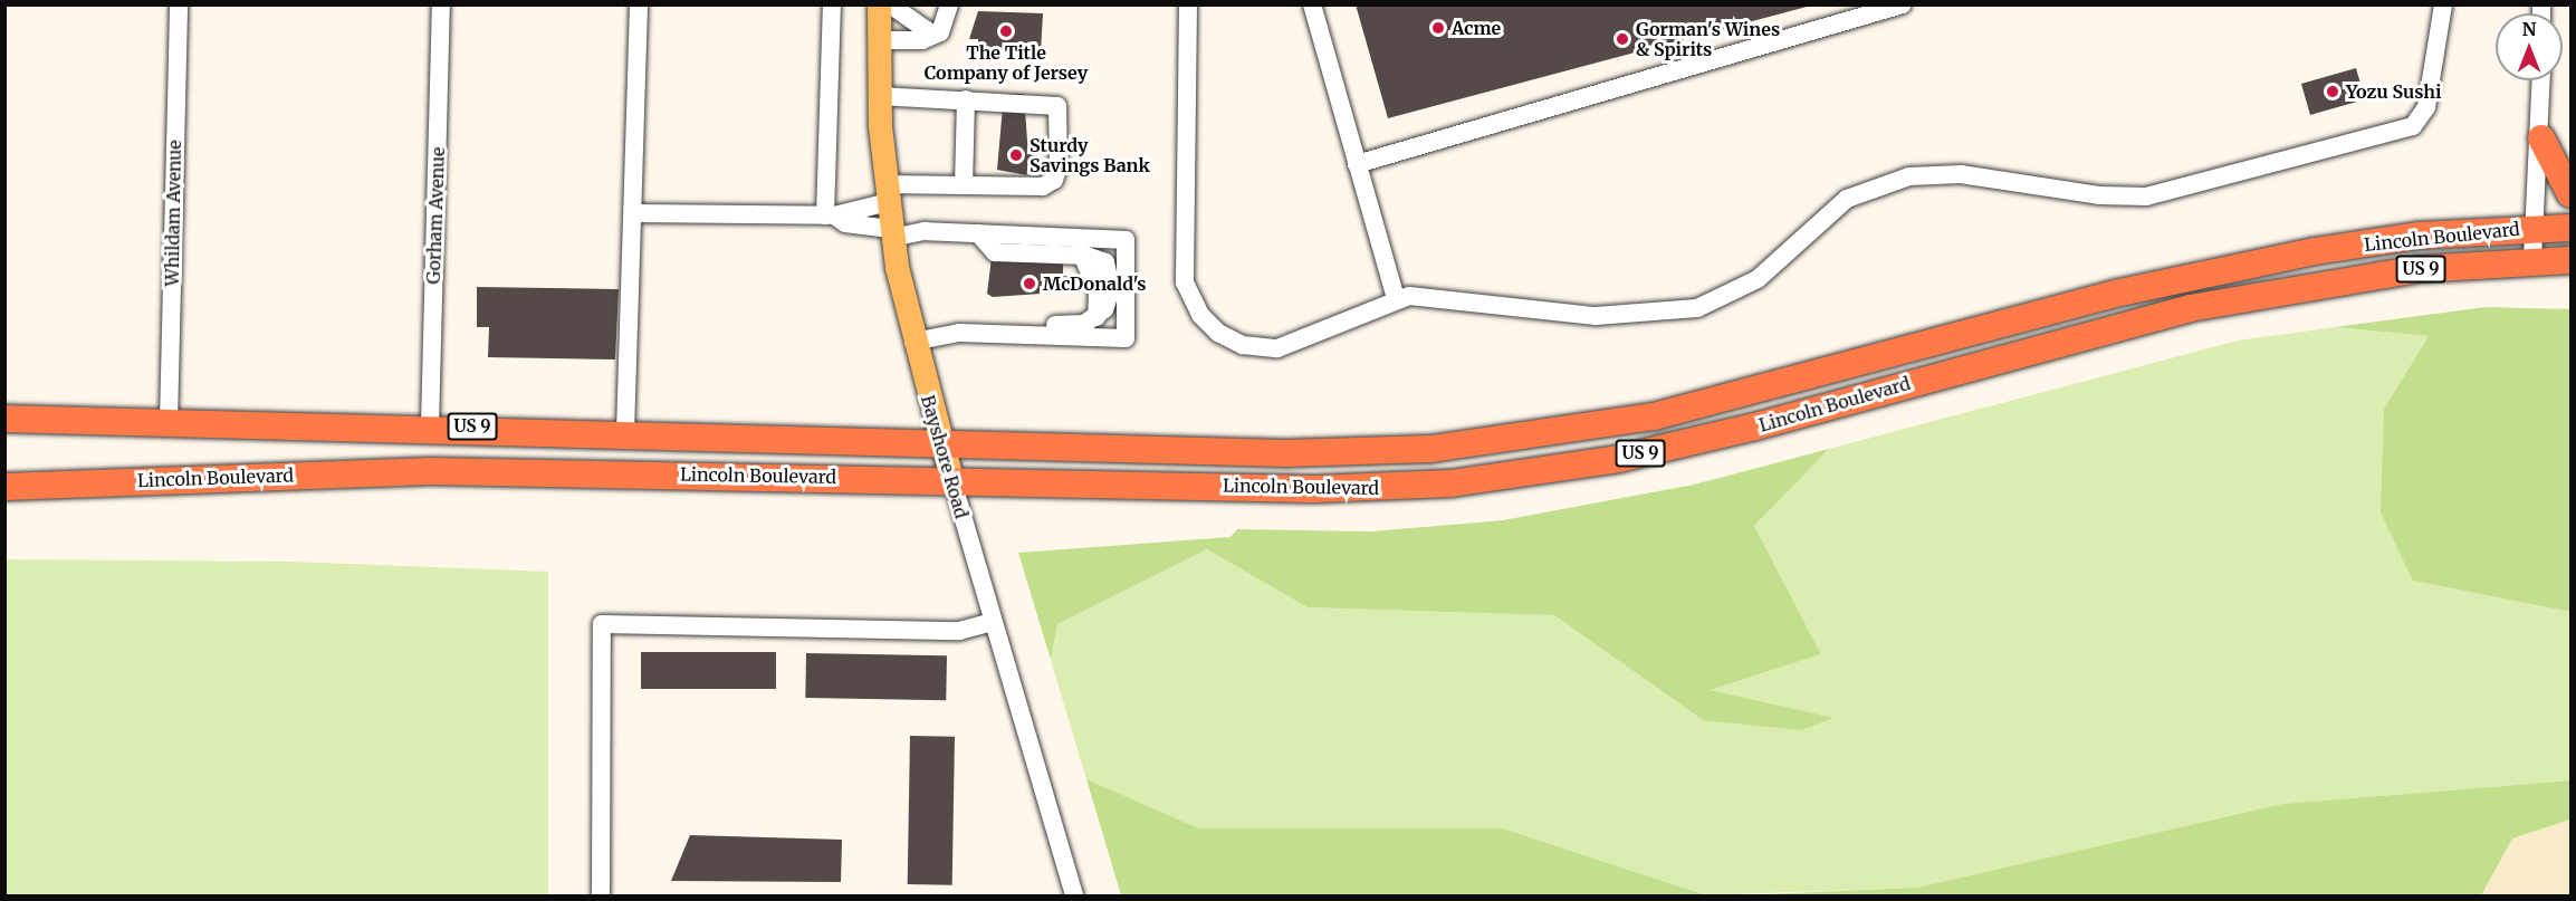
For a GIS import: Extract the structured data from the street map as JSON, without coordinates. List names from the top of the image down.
{
  "streets": {
    "highway": ["Lincoln Boulevard", "US 9"],
    "main road": ["Bayshore Road"],
    "street": ["Whildam Avenue", "Gorham Avenue"]
  },
  "crossings": [
    ["Whildam Avenue", "Lincoln Boulevard"],
    ["Gorham Avenue", "Lincoln Boulevard"],
    ["Lincoln Boulevard", "Bayshore Road"]
  ],
  "places": [
    "Acme",
    "The Title Company of Jersey",
    "Gorman's Wines & Spirits",
    "Yozu Sushi",
    "Sturdy Savings Bank",
    "McDonald's"
  ],
  "north": "top"
}
